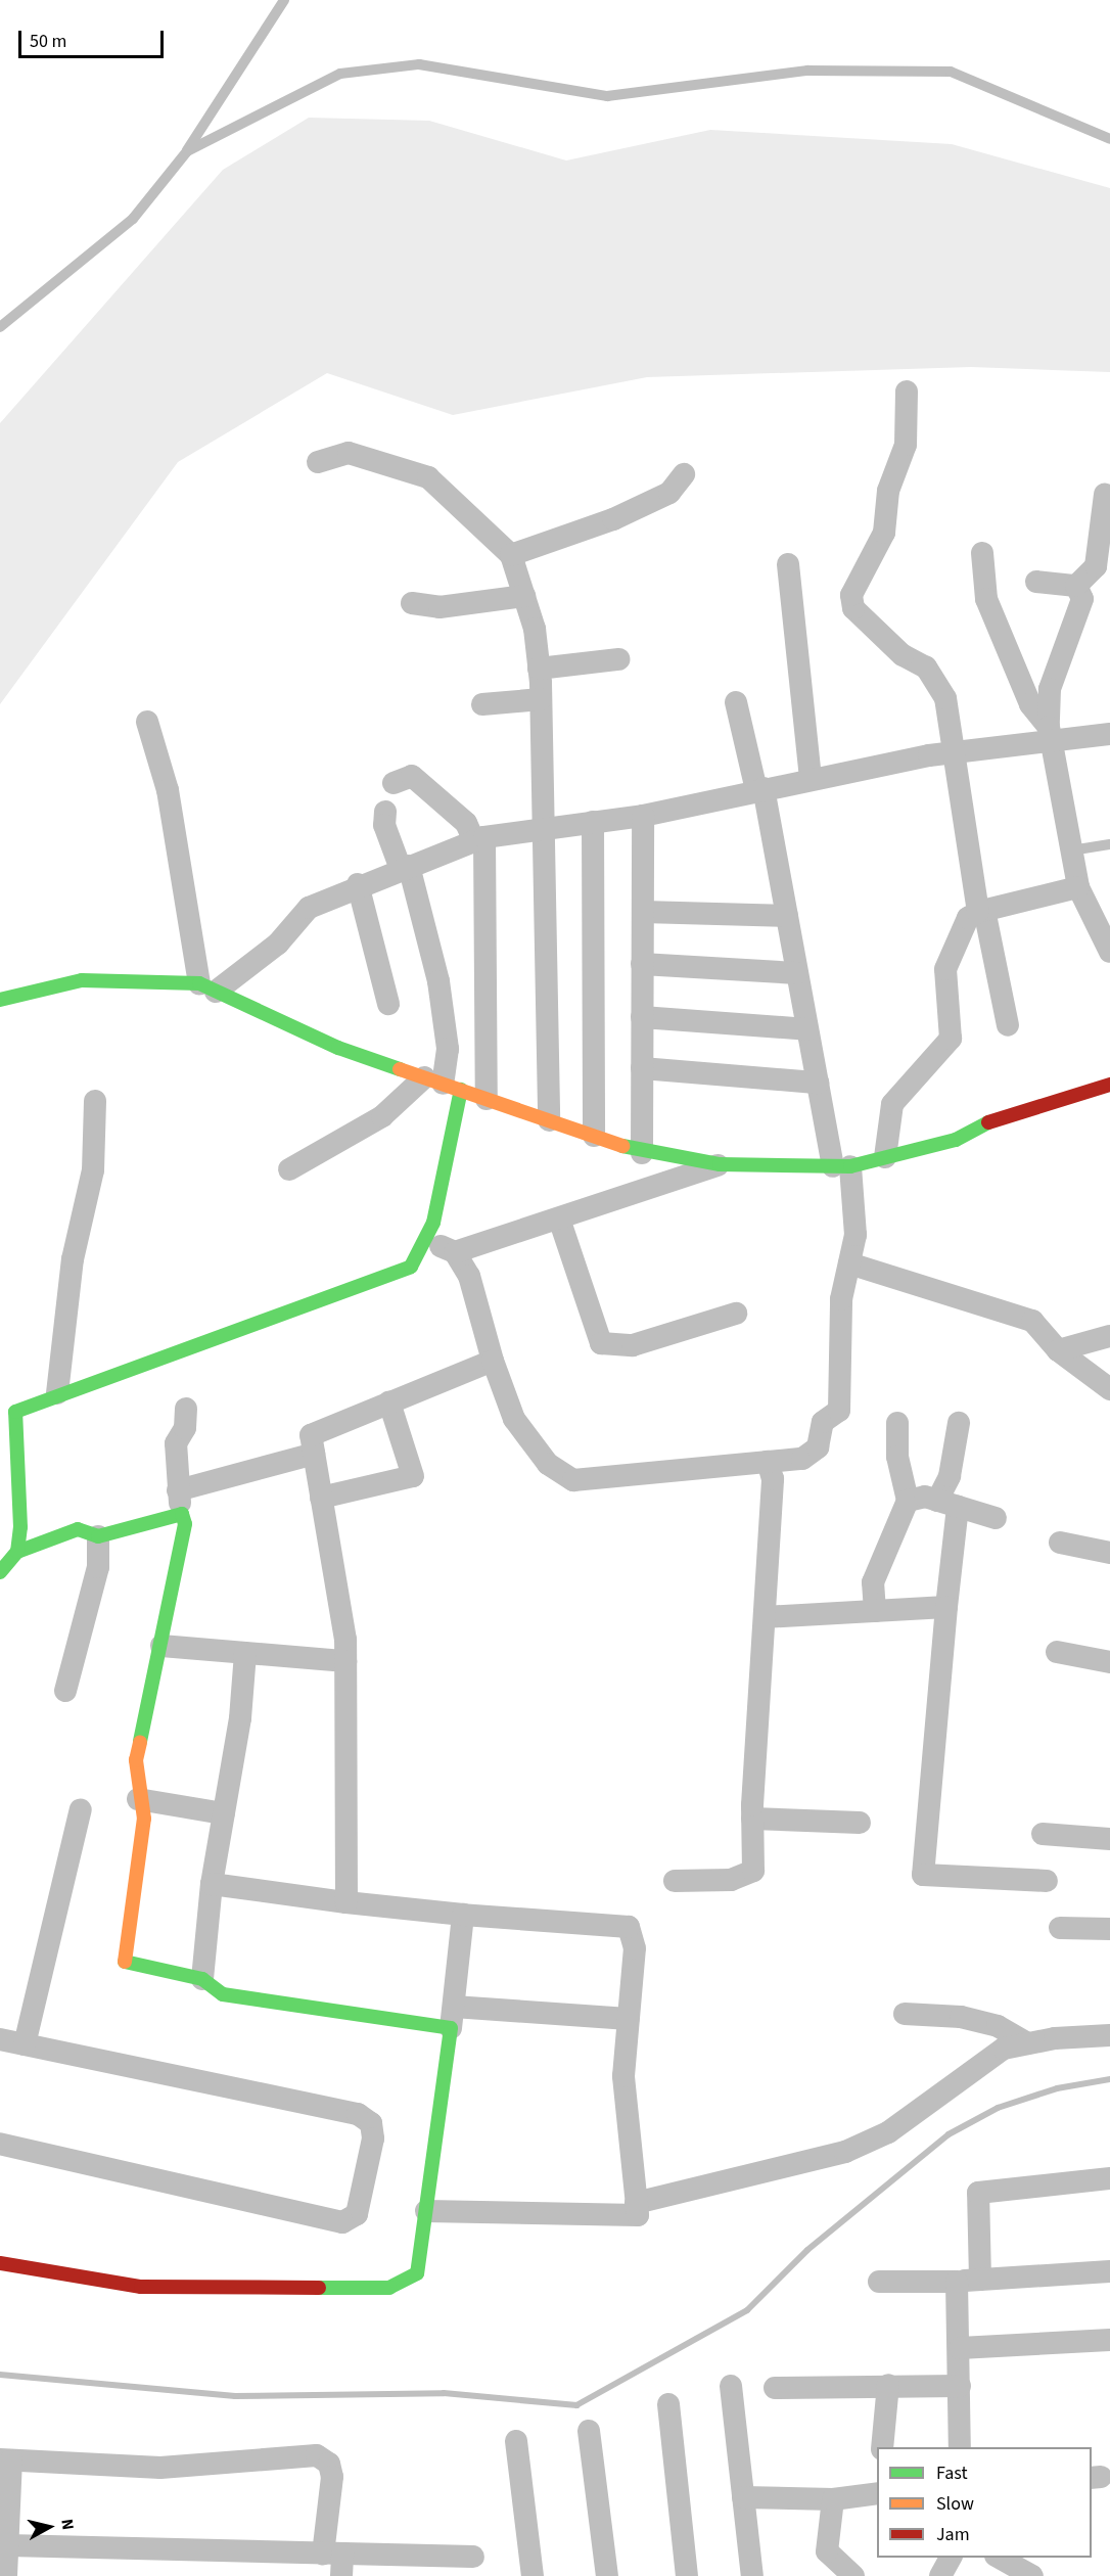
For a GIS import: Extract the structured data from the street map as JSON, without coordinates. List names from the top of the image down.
{
  "legend": ["Fast", "Slow", "Jam"],
  "scale_bar": "50 m",
  "north": "right"
}
